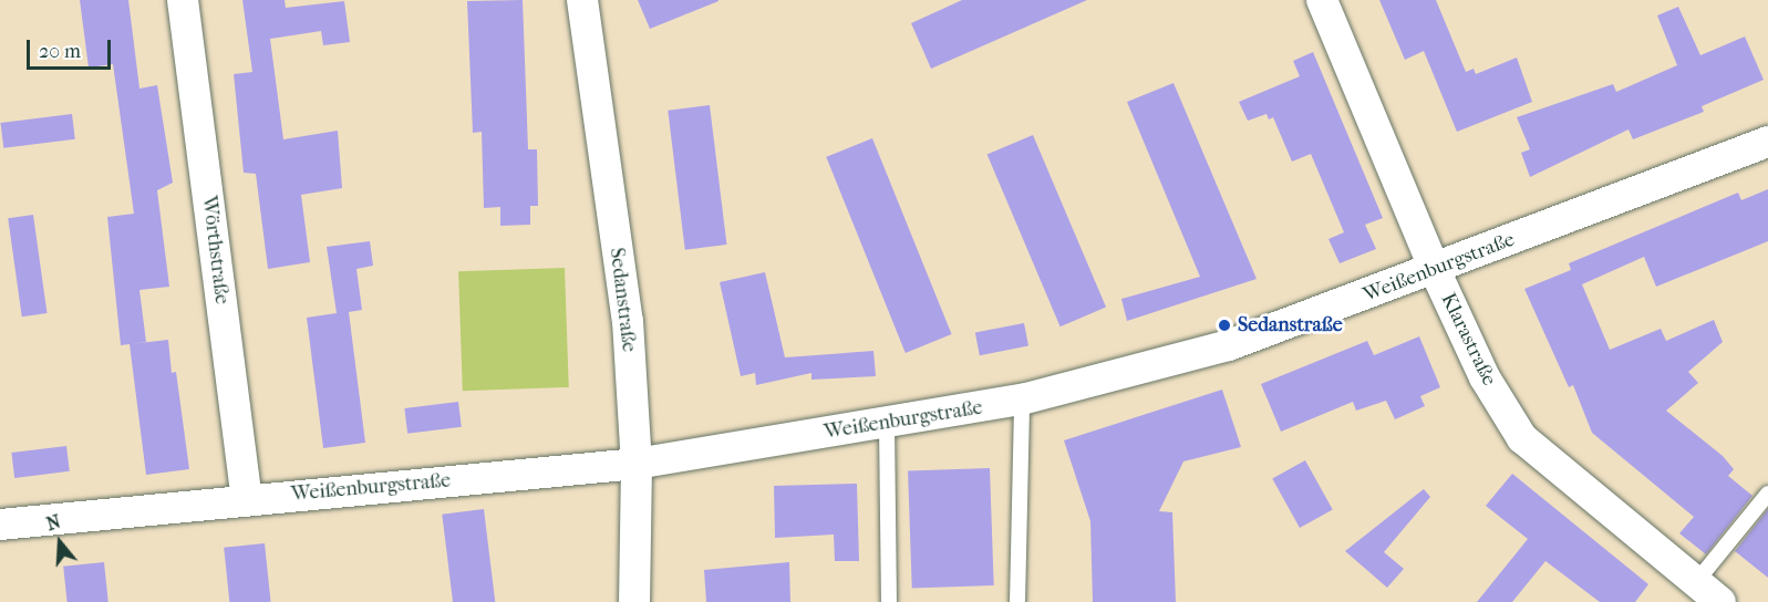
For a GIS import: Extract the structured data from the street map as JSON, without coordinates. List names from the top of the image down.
{
  "streets": {
    "street": [
      "Wörthstraße",
      "Weißenburgstraße",
      "Sedanstraße",
      "Klarastraße"
    ]
  },
  "crossings": [
    ["Wörthstraße", "Weißenburgstraße"],
    ["Weißenburgstraße", "Sedanstraße"],
    ["Weißenburgstraße", "Klarastraße"]
  ],
  "places": ["Sedanstraße"],
  "scale_bar": "20 m",
  "north": "top"
}
